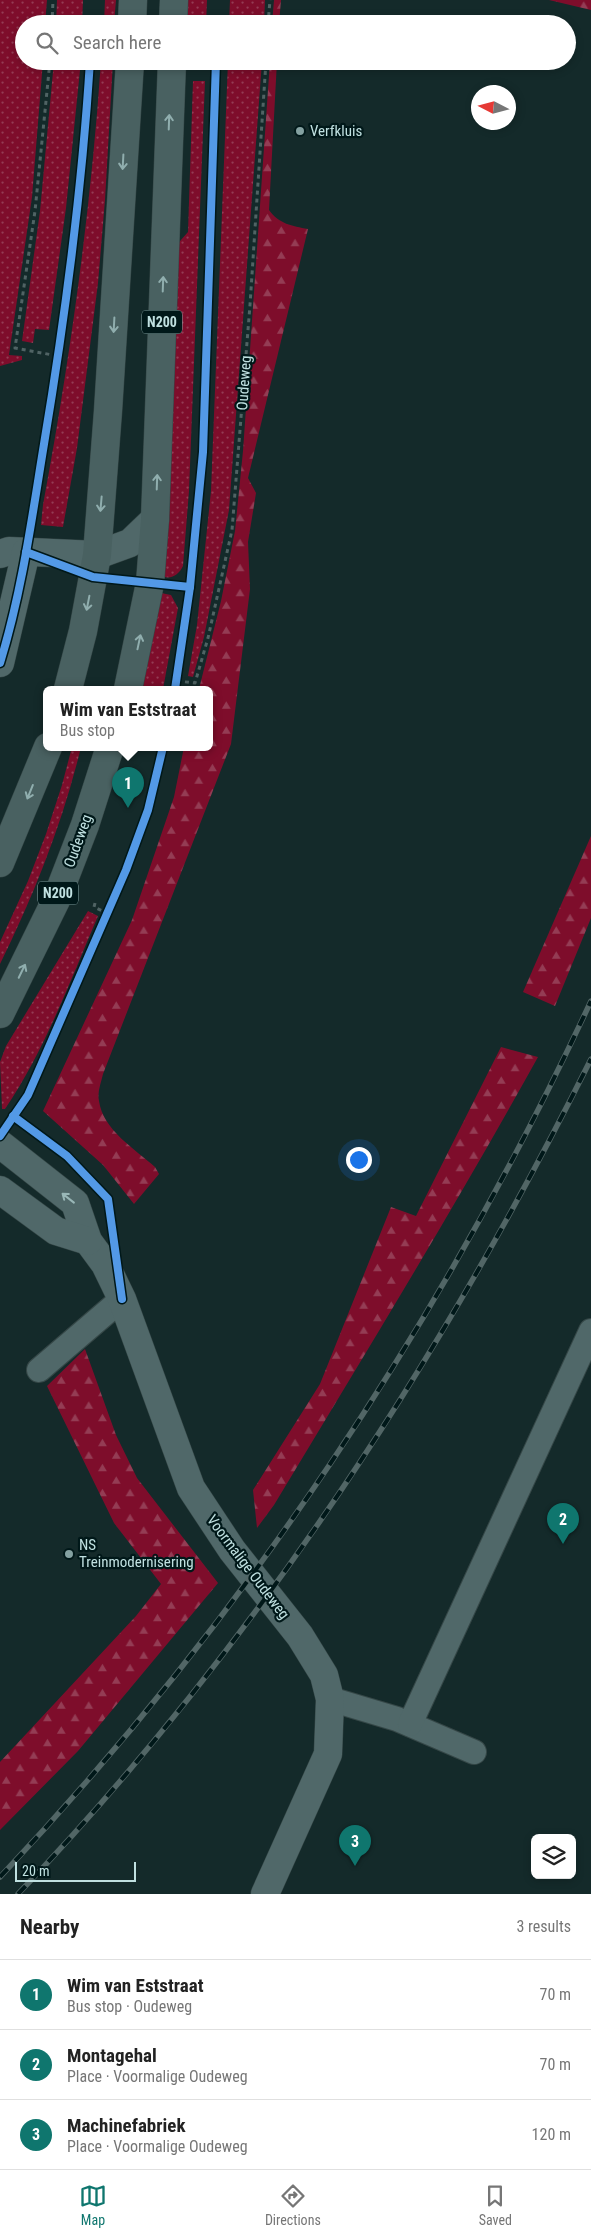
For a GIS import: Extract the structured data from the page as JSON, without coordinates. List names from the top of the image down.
{
  "streets": {
    "main road": ["N200", "Oudeweg"],
    "street": ["Voormalige Oudeweg"]
  },
  "places": ["Verfkluis", "NS Treinmodernisering"],
  "scale_bar": "20 m",
  "north": "left",
  "page": {
    "search": "Search here",
    "popup": ["Wim van Eststraat", "Bus stop"],
    "pins": ["1", "2", "3"],
    "scale": "20 m",
    "heading": ["Nearby", "3 results"],
    "list": [
      {
        "mark": "1",
        "name": "Wim van Eststraat",
        "note": "Bus stop · Oudeweg",
        "value": "70 m"
      },
      {
        "mark": "2",
        "name": "Montagehal",
        "note": "Place · Voormalige Oudeweg",
        "value": "70 m"
      },
      {
        "mark": "3",
        "name": "Machinefabriek",
        "note": "Place · Voormalige Oudeweg",
        "value": "120 m"
      }
    ],
    "nav": ["Map", "Directions", "Saved"]
  }
}
